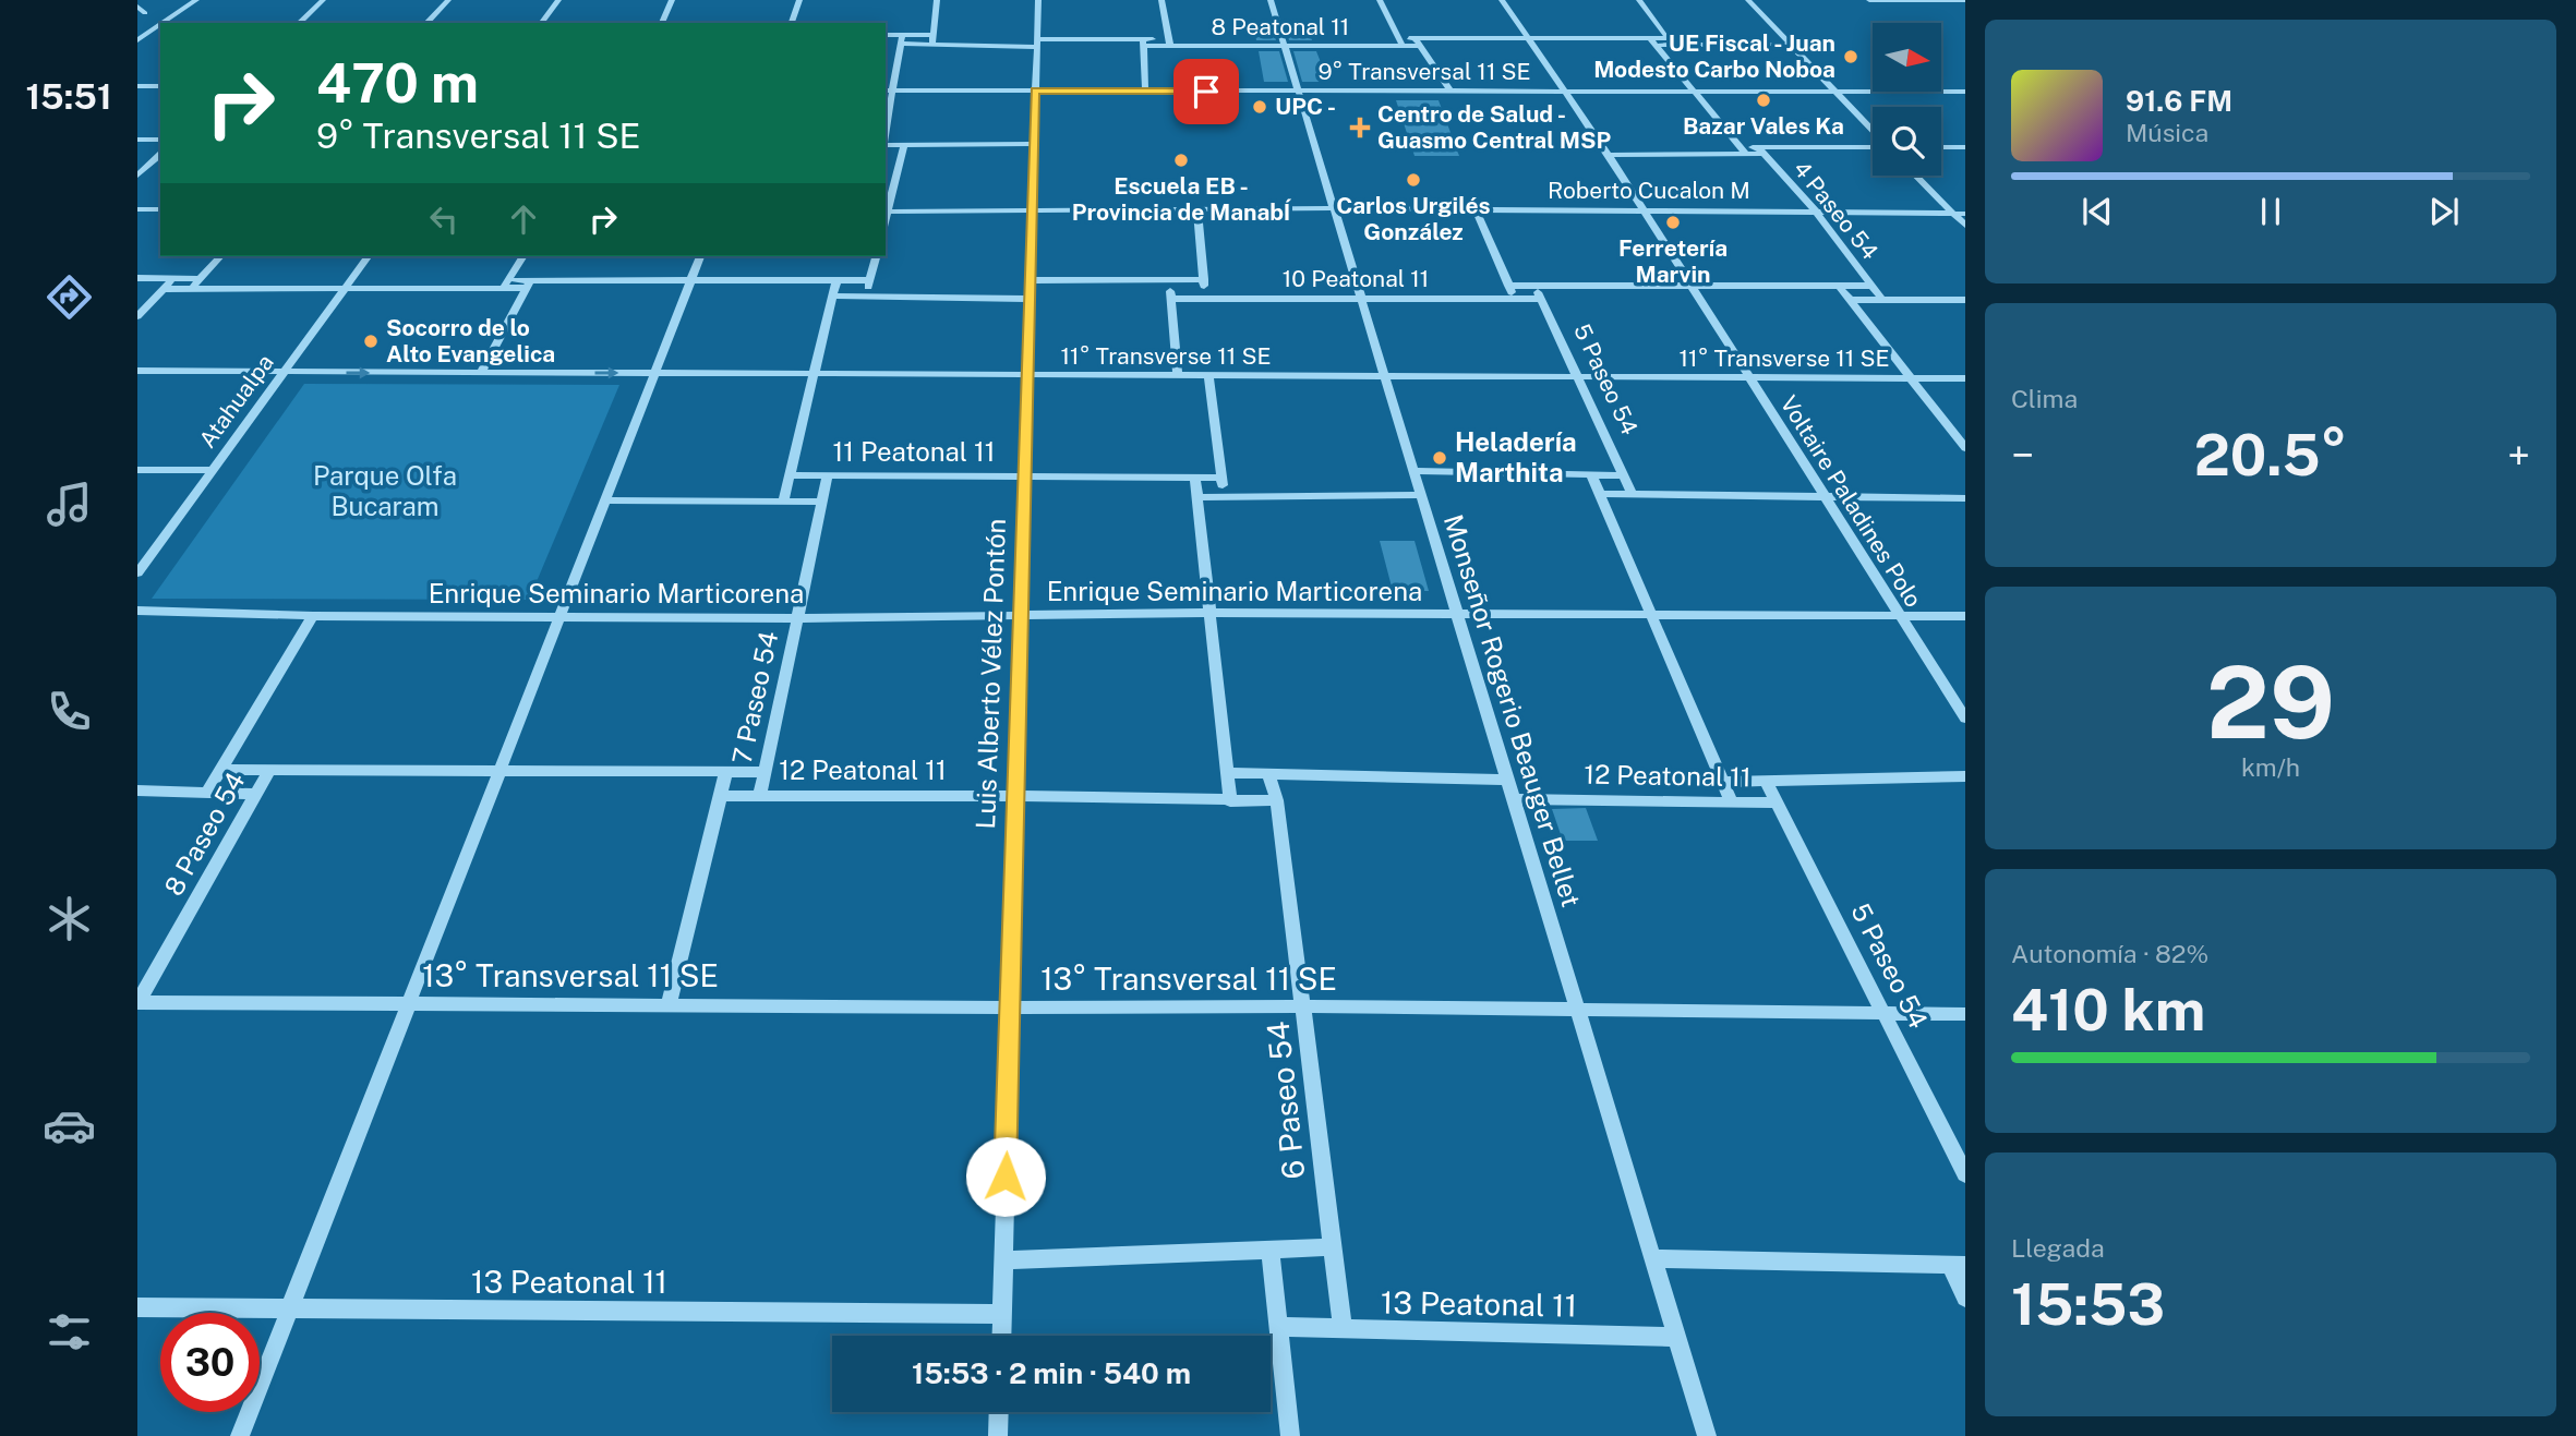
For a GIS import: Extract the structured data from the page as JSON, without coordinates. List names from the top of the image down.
{
  "streets": {
    "street": [
      "8 Peatonal 11",
      "9° Transversal 11 SE",
      "Roberto Cucalon M",
      "4 Paseo 54",
      "10 Peatonal 11",
      "11° Transverse 11 SE",
      "5 Paseo 54",
      "Atahualpa",
      "11 Peatonal 11",
      "Voltaire Paladines Polo",
      "Enrique Seminario Marticorena",
      "Luis Alberto Vélez Pontón",
      "7 Paseo 54",
      "Monseñor Rogerio Beauger Bellet",
      "12 Peatonal 11",
      "8 Paseo 54",
      "13° Transversal 11 SE",
      "6 Paseo 54",
      "13 Peatonal 11"
    ]
  },
  "crossings": [
    ["8 Peatonal 11", "Voltaire Paladines Polo"],
    ["8 Peatonal 11", "Luis Alberto Vélez Pontón"],
    ["8 Peatonal 11", "Monseñor Rogerio Beauger Bellet"],
    ["9° Transversal 11 SE", "Voltaire Paladines Polo"],
    ["9° Transversal 11 SE", "Luis Alberto Vélez Pontón"],
    ["9° Transversal 11 SE", "Monseñor Rogerio Beauger Bellet"],
    ["Roberto Cucalon M", "4 Paseo 54"],
    ["Roberto Cucalon M", "Voltaire Paladines Polo"],
    ["Roberto Cucalon M", "Monseñor Rogerio Beauger Bellet"],
    ["4 Paseo 54", "11° Transverse 11 SE"],
    ["10 Peatonal 11", "5 Paseo 54"],
    ["10 Peatonal 11", "Monseñor Rogerio Beauger Bellet"],
    ["11° Transverse 11 SE", "5 Paseo 54"],
    ["11° Transverse 11 SE", "Atahualpa"],
    ["11° Transverse 11 SE", "Voltaire Paladines Polo"],
    ["11° Transverse 11 SE", "Luis Alberto Vélez Pontón"],
    ["11° Transverse 11 SE", "Monseñor Rogerio Beauger Bellet"],
    ["5 Paseo 54", "12 Peatonal 11"],
    ["5 Paseo 54", "13° Transversal 11 SE"],
    ["11 Peatonal 11", "Luis Alberto Vélez Pontón"],
    ["11 Peatonal 11", "7 Paseo 54"],
    ["Voltaire Paladines Polo", "Enrique Seminario Marticorena"],
    ["Enrique Seminario Marticorena", "Luis Alberto Vélez Pontón"],
    ["Enrique Seminario Marticorena", "7 Paseo 54"],
    ["Enrique Seminario Marticorena", "Monseñor Rogerio Beauger Bellet"],
    ["Enrique Seminario Marticorena", "8 Paseo 54"],
    ["Luis Alberto Vélez Pontón", "12 Peatonal 11"],
    ["Luis Alberto Vélez Pontón", "13° Transversal 11 SE"],
    ["Luis Alberto Vélez Pontón", "13 Peatonal 11"],
    ["7 Paseo 54", "12 Peatonal 11"],
    ["7 Paseo 54", "13° Transversal 11 SE"],
    ["Monseñor Rogerio Beauger Bellet", "12 Peatonal 11"],
    ["Monseñor Rogerio Beauger Bellet", "13° Transversal 11 SE"],
    ["Monseñor Rogerio Beauger Bellet", "13 Peatonal 11"],
    ["12 Peatonal 11", "8 Paseo 54"],
    ["12 Peatonal 11", "6 Paseo 54"],
    ["8 Paseo 54", "13° Transversal 11 SE"],
    ["13° Transversal 11 SE", "6 Paseo 54"],
    ["6 Paseo 54", "13 Peatonal 11"]
  ],
  "parks": ["Parque Olfa Bucaram"],
  "places": {
    "other": [
      "UE Fiscal - Juan Modesto Carbo Noboa",
      "Bazar Vales Ka",
      "UPC -",
      "Escuela EB - Provincia de ManabÍ",
      "Carlos Urgilés González",
      "Ferretería Marvin",
      "Socorro de lo Alto Evangelica",
      "Heladería Marthita"
    ],
    "health": ["Centro de Salud - Guasmo Central MSP"]
  },
  "north": "right",
  "page": {
    "tabs": "15:51",
    "turn": ["470 m", "9° Transversal 11 SE"],
    "song": ["91.6 FM", "Música"],
    "tile": [
      "Clima",
      ["29", "km/h"],
      ["Autonomía · 82%", "410 km"],
      ["Llegada", "15:53"]
    ],
    "heat": ["−", "20.5°", "+"],
    "limit": "30",
    "trip": "15:53 · 2 min · 540 m"
  }
}
